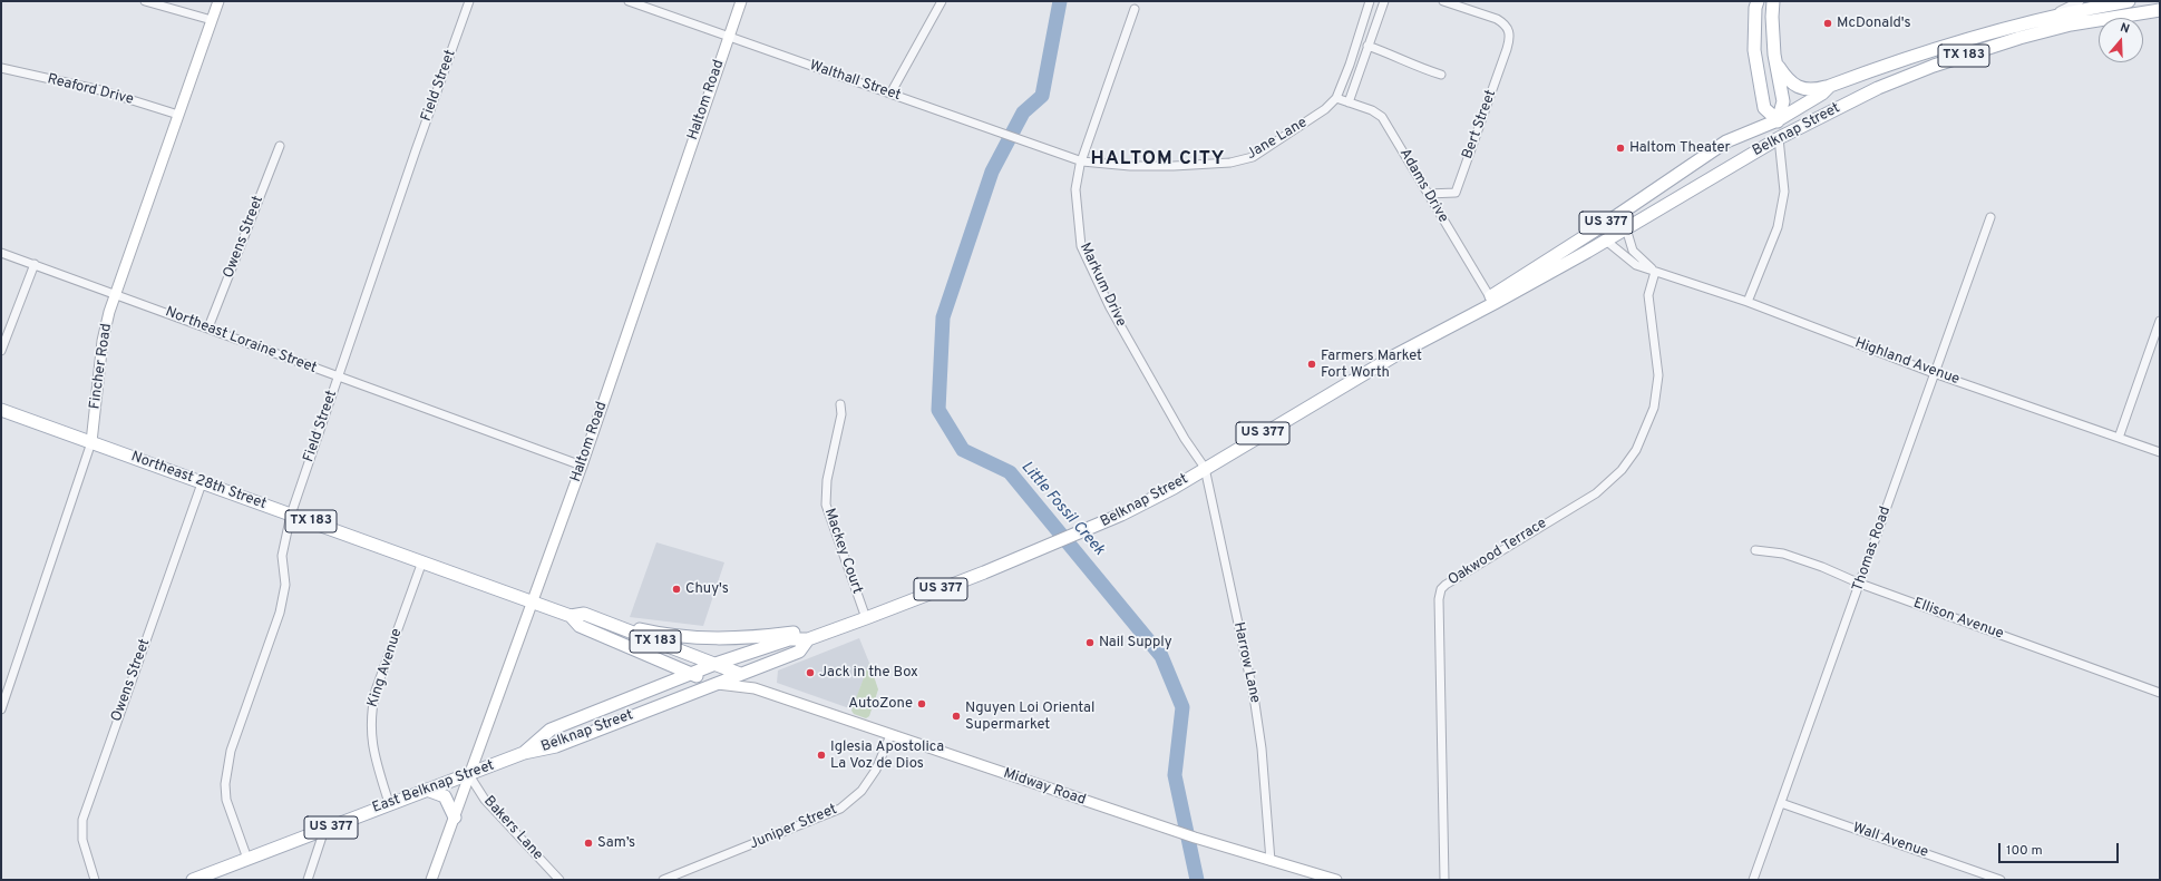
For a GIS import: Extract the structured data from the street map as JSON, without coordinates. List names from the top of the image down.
{
  "streets": {
    "main road": [
      "TX 183",
      "Haltom Road",
      "Belknap Street",
      "US 377",
      "Fincher Road",
      "Northeast 28th Street",
      "East Belknap Street",
      "Midway Road"
    ],
    "street": [
      "Walthall Street",
      "Field Street",
      "Reaford Drive",
      "Bert Street",
      "Jane Lane",
      "Adams Drive",
      "Owens Street",
      "Markum Drive",
      "Northeast Loraine Street",
      "Highland Avenue",
      "Thomas Road",
      "Mackey Court",
      "Oakwood Terrace",
      "Ellison Avenue",
      "Harrow Lane",
      "King Avenue",
      "Juniper Street",
      "Bakers Lane",
      "Wall Avenue"
    ]
  },
  "crossings": [
    ["Walthall Street", "Haltom Road"],
    ["Walthall Street", "Jane Lane"],
    ["Walthall Street", "Markum Drive"],
    ["Field Street", "Northeast Loraine Street"],
    ["Field Street", "Northeast 28th Street"],
    ["Field Street", "East Belknap Street"],
    ["Reaford Drive", "Fincher Road"],
    ["Haltom Road", "Northeast Loraine Street"],
    ["Haltom Road", "Northeast 28th Street"],
    ["Haltom Road", "East Belknap Street"],
    ["Haltom Road", "Bakers Lane"],
    ["Bert Street", "Adams Drive"],
    ["Belknap Street", "Adams Drive"],
    ["Belknap Street", "Markum Drive"],
    ["Belknap Street", "Northeast 28th Street"],
    ["Belknap Street", "Mackey Court"],
    ["Belknap Street", "Harrow Lane"],
    ["Belknap Street", "East Belknap Street"],
    ["Belknap Street", "Midway Road"],
    ["Jane Lane", "Adams Drive"],
    ["Jane Lane", "Markum Drive"],
    ["Owens Street", "Northeast Loraine Street"],
    ["Owens Street", "Northeast 28th Street"],
    ["Markum Drive", "Harrow Lane"],
    ["Northeast Loraine Street", "Fincher Road"],
    ["Highland Avenue", "Thomas Road"],
    ["Highland Avenue", "Oakwood Terrace"],
    ["Fincher Road", "Northeast 28th Street"],
    ["Northeast 28th Street", "King Avenue"],
    ["Northeast 28th Street", "Midway Road"],
    ["Thomas Road", "Ellison Avenue"],
    ["Thomas Road", "Wall Avenue"],
    ["Harrow Lane", "Midway Road"],
    ["King Avenue", "East Belknap Street"],
    ["East Belknap Street", "Bakers Lane"],
    ["Midway Road", "Juniper Street"]
  ],
  "districts": ["HALTOM CITY"],
  "water": ["Little Fossil Creek"],
  "places": [
    "McDonald's",
    "Haltom Theater",
    "Farmers Market Fort Worth",
    "Chuy's",
    "Nail Supply",
    "Jack in the Box",
    "AutoZone",
    "Nguyen Loi Oriental Supermarket",
    "Iglesia Apostolica La Voz de Dios",
    "Sam’s"
  ],
  "scale_bar": "100 m",
  "north": "top"
}
